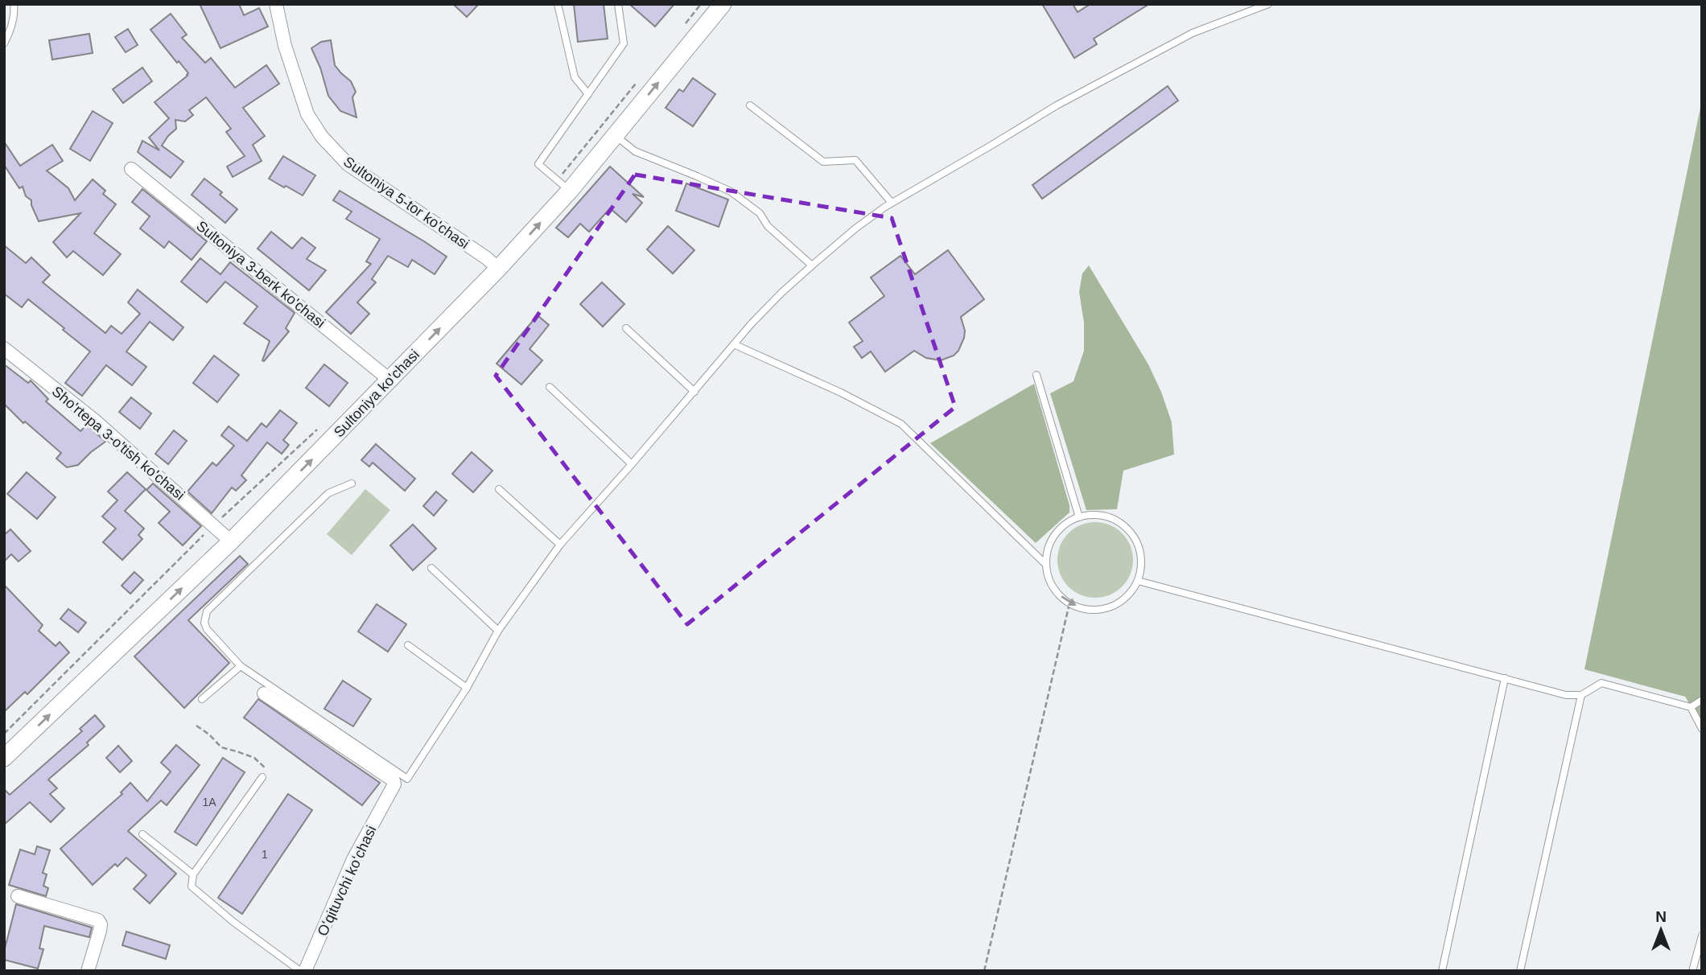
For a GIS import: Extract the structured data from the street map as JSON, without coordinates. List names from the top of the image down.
{
  "streets": {
    "street": [
      "Sultoniya 5-tor ko'chasi",
      "Sultoniya 3-berk ko'chasi",
      "Sultoniya ko'chasi",
      "Sho'rtepa 3-o'tish ko'chasi",
      "Oʻqituvchi koʻchasi"
    ]
  },
  "crossings": [
    ["Sultoniya 5-tor ko'chasi", "Sultoniya ko'chasi"],
    ["Sultoniya 3-berk ko'chasi", "Sultoniya ko'chasi"],
    ["Sultoniya ko'chasi", "Sho'rtepa 3-o'tish ko'chasi"]
  ],
  "one_way": ["Sultoniya ko'chasi"],
  "house_numbers": ["1А", "1"],
  "north": "top"
}
